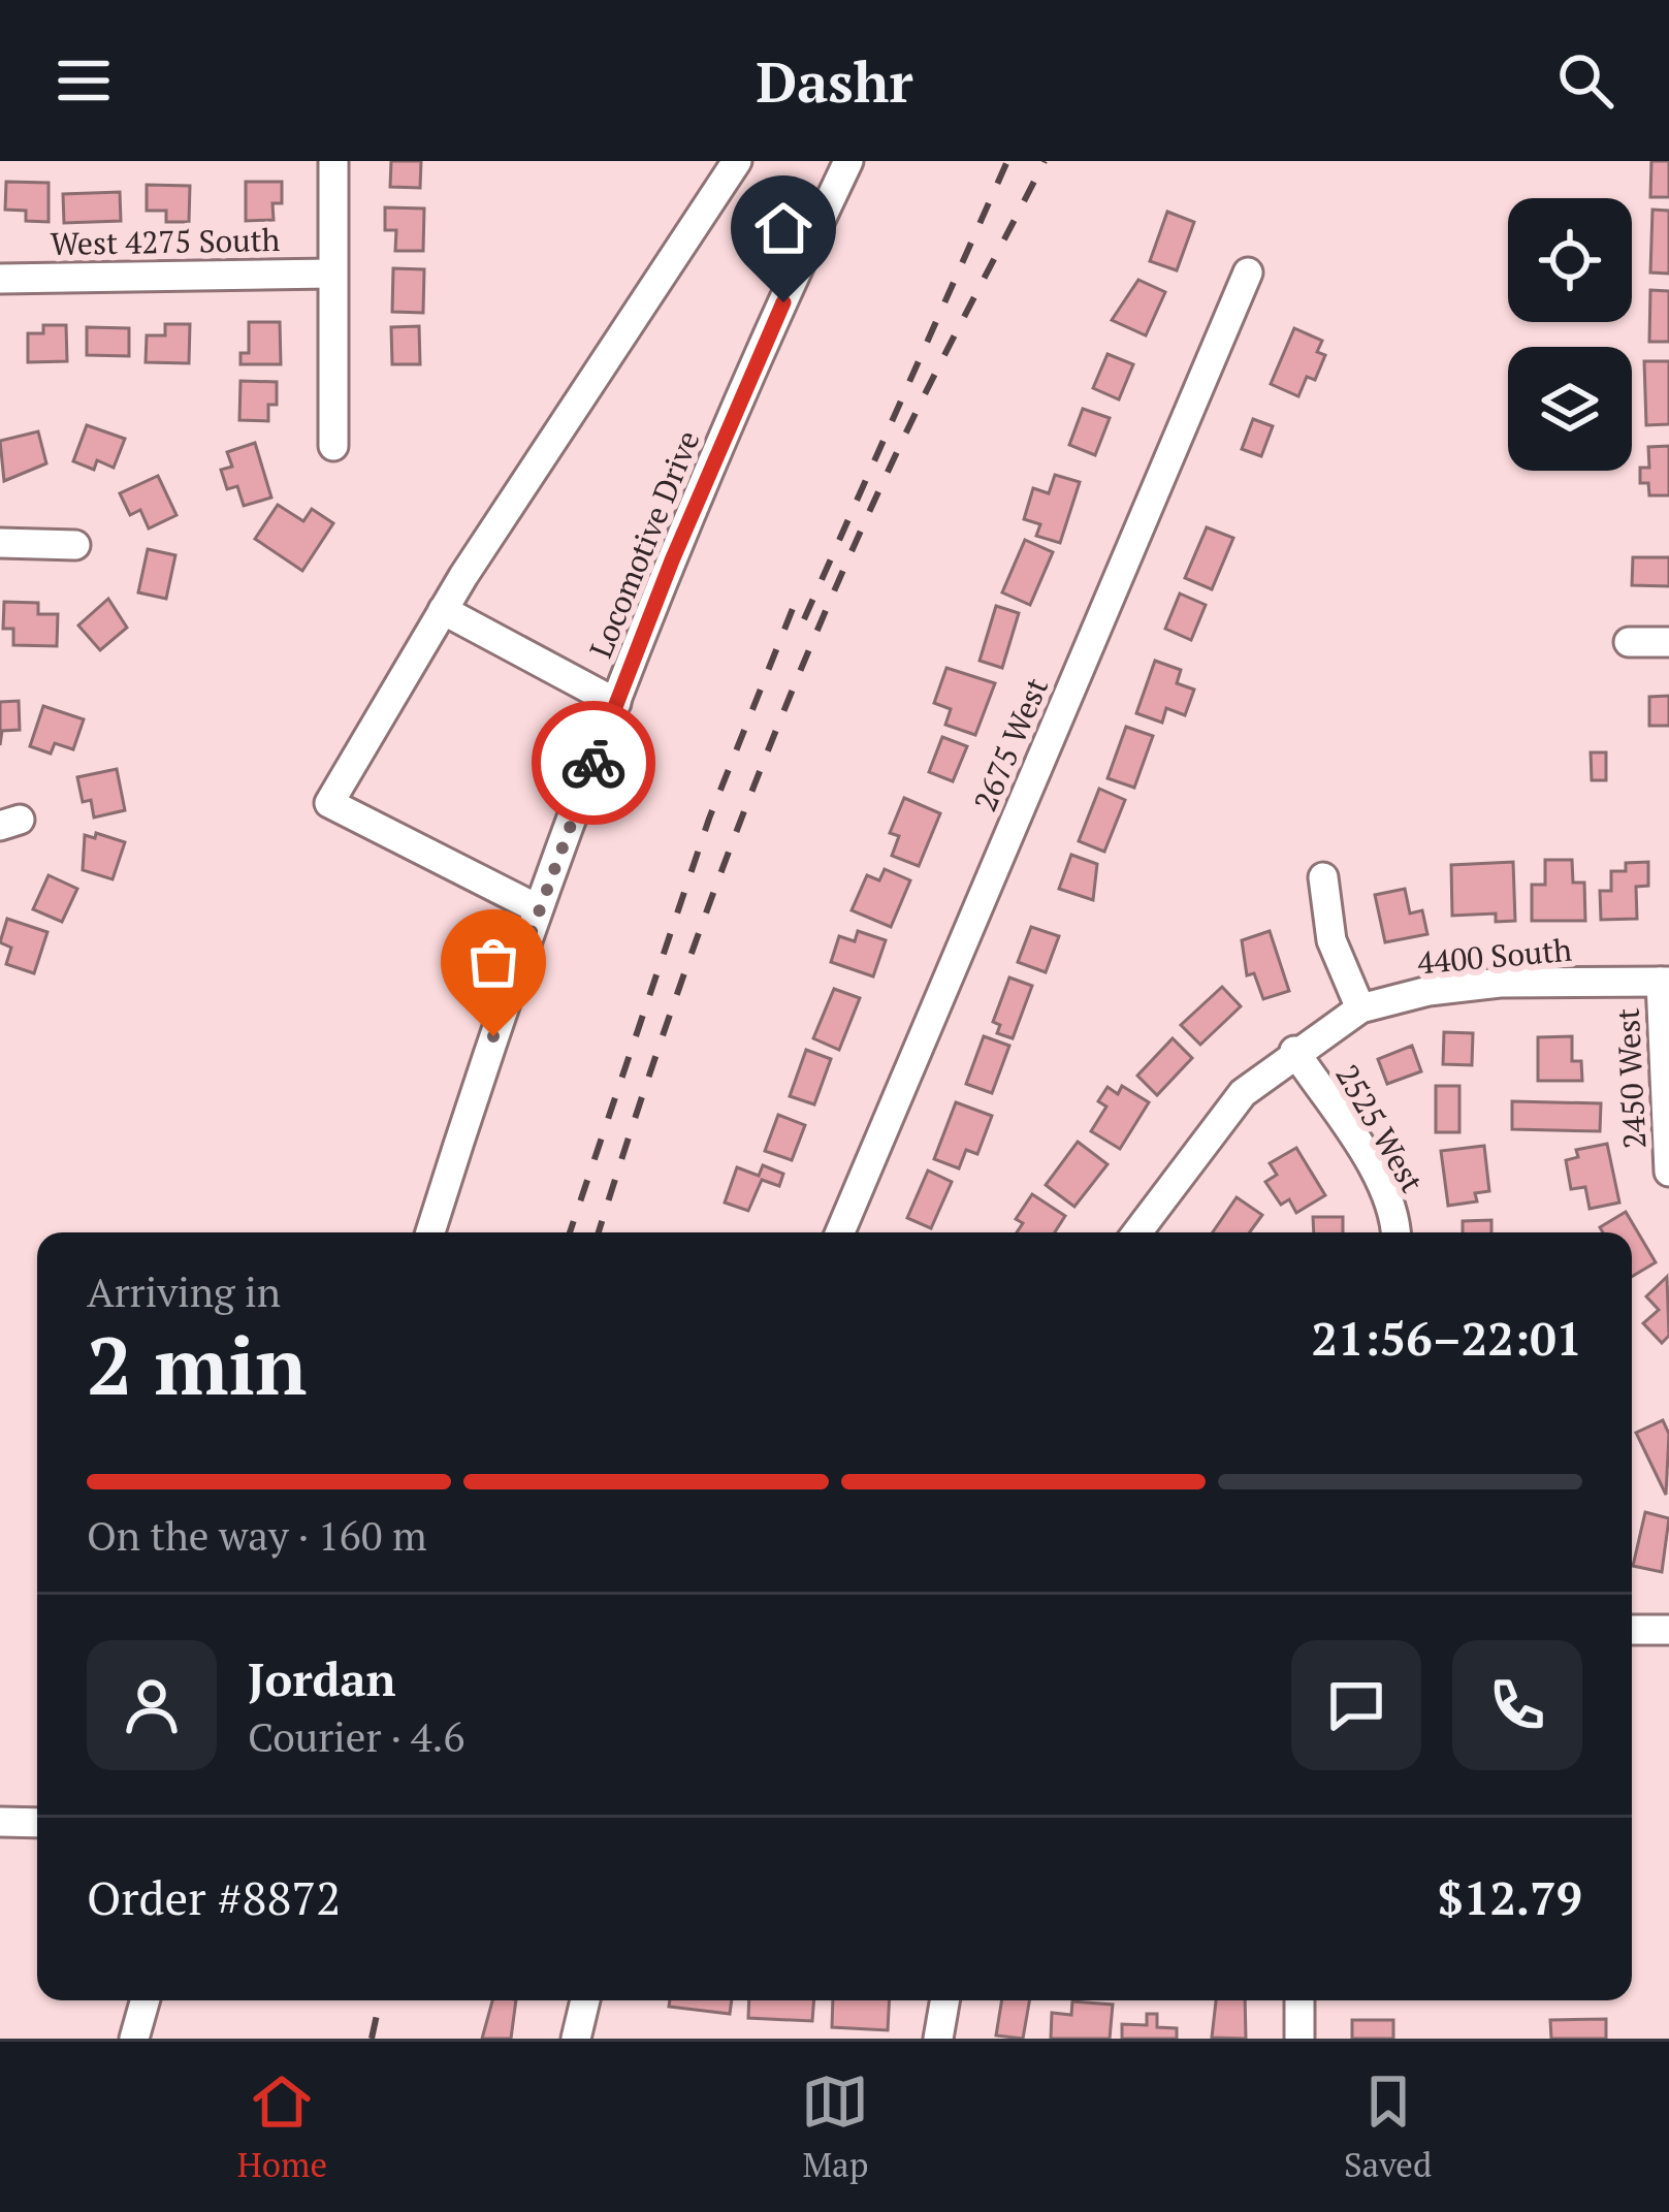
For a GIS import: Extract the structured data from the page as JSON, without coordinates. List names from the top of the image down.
{
  "streets": {
    "street": [
      "West 4275 South",
      "Locomotive Drive",
      "2675 West",
      "4400 South",
      "2450 West",
      "2525 West"
    ]
  },
  "crossings": [
    ["4400 South", "2450 West"],
    ["4400 South", "2525 West"]
  ],
  "page": {
    "header": "Dashr",
    "heading": ["2 min", "Arriving in", "21:56–22:01"],
    "panel": [
      "Jordan",
      "Courier · 4.6",
      "Order #8872",
      "$12.79"
    ],
    "bar": "On the way · 160 m",
    "tabs": ["Home", "Map", "Saved"]
  }
}
